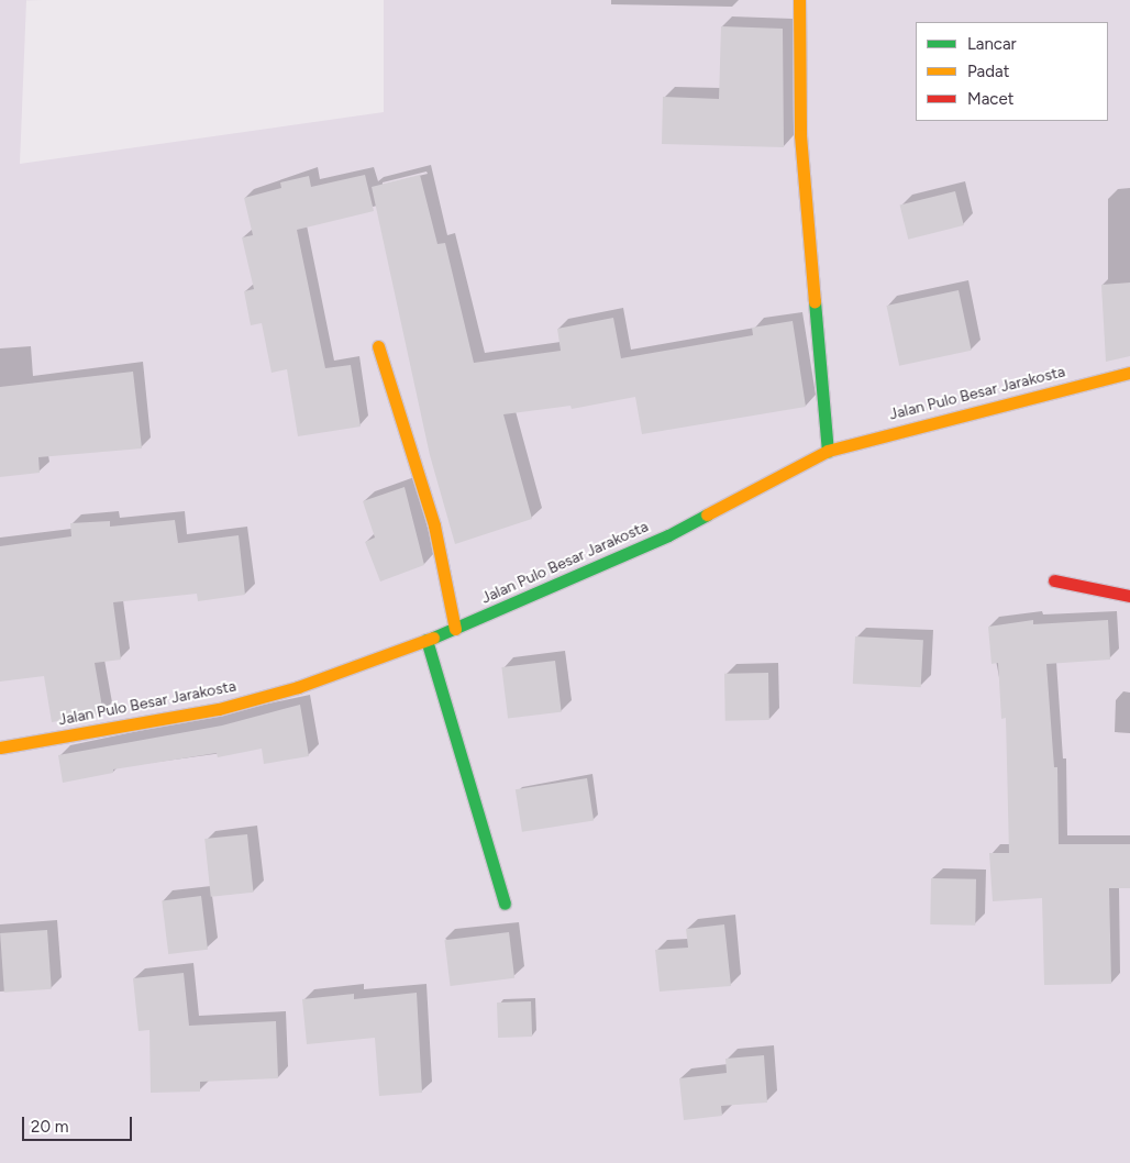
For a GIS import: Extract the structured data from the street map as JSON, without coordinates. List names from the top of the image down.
{
  "streets": {
    "street": ["Jalan Pulo Besar Jarakosta"]
  },
  "legend": ["Lancar", "Padat", "Macet"],
  "scale_bar": "20 m"
}
